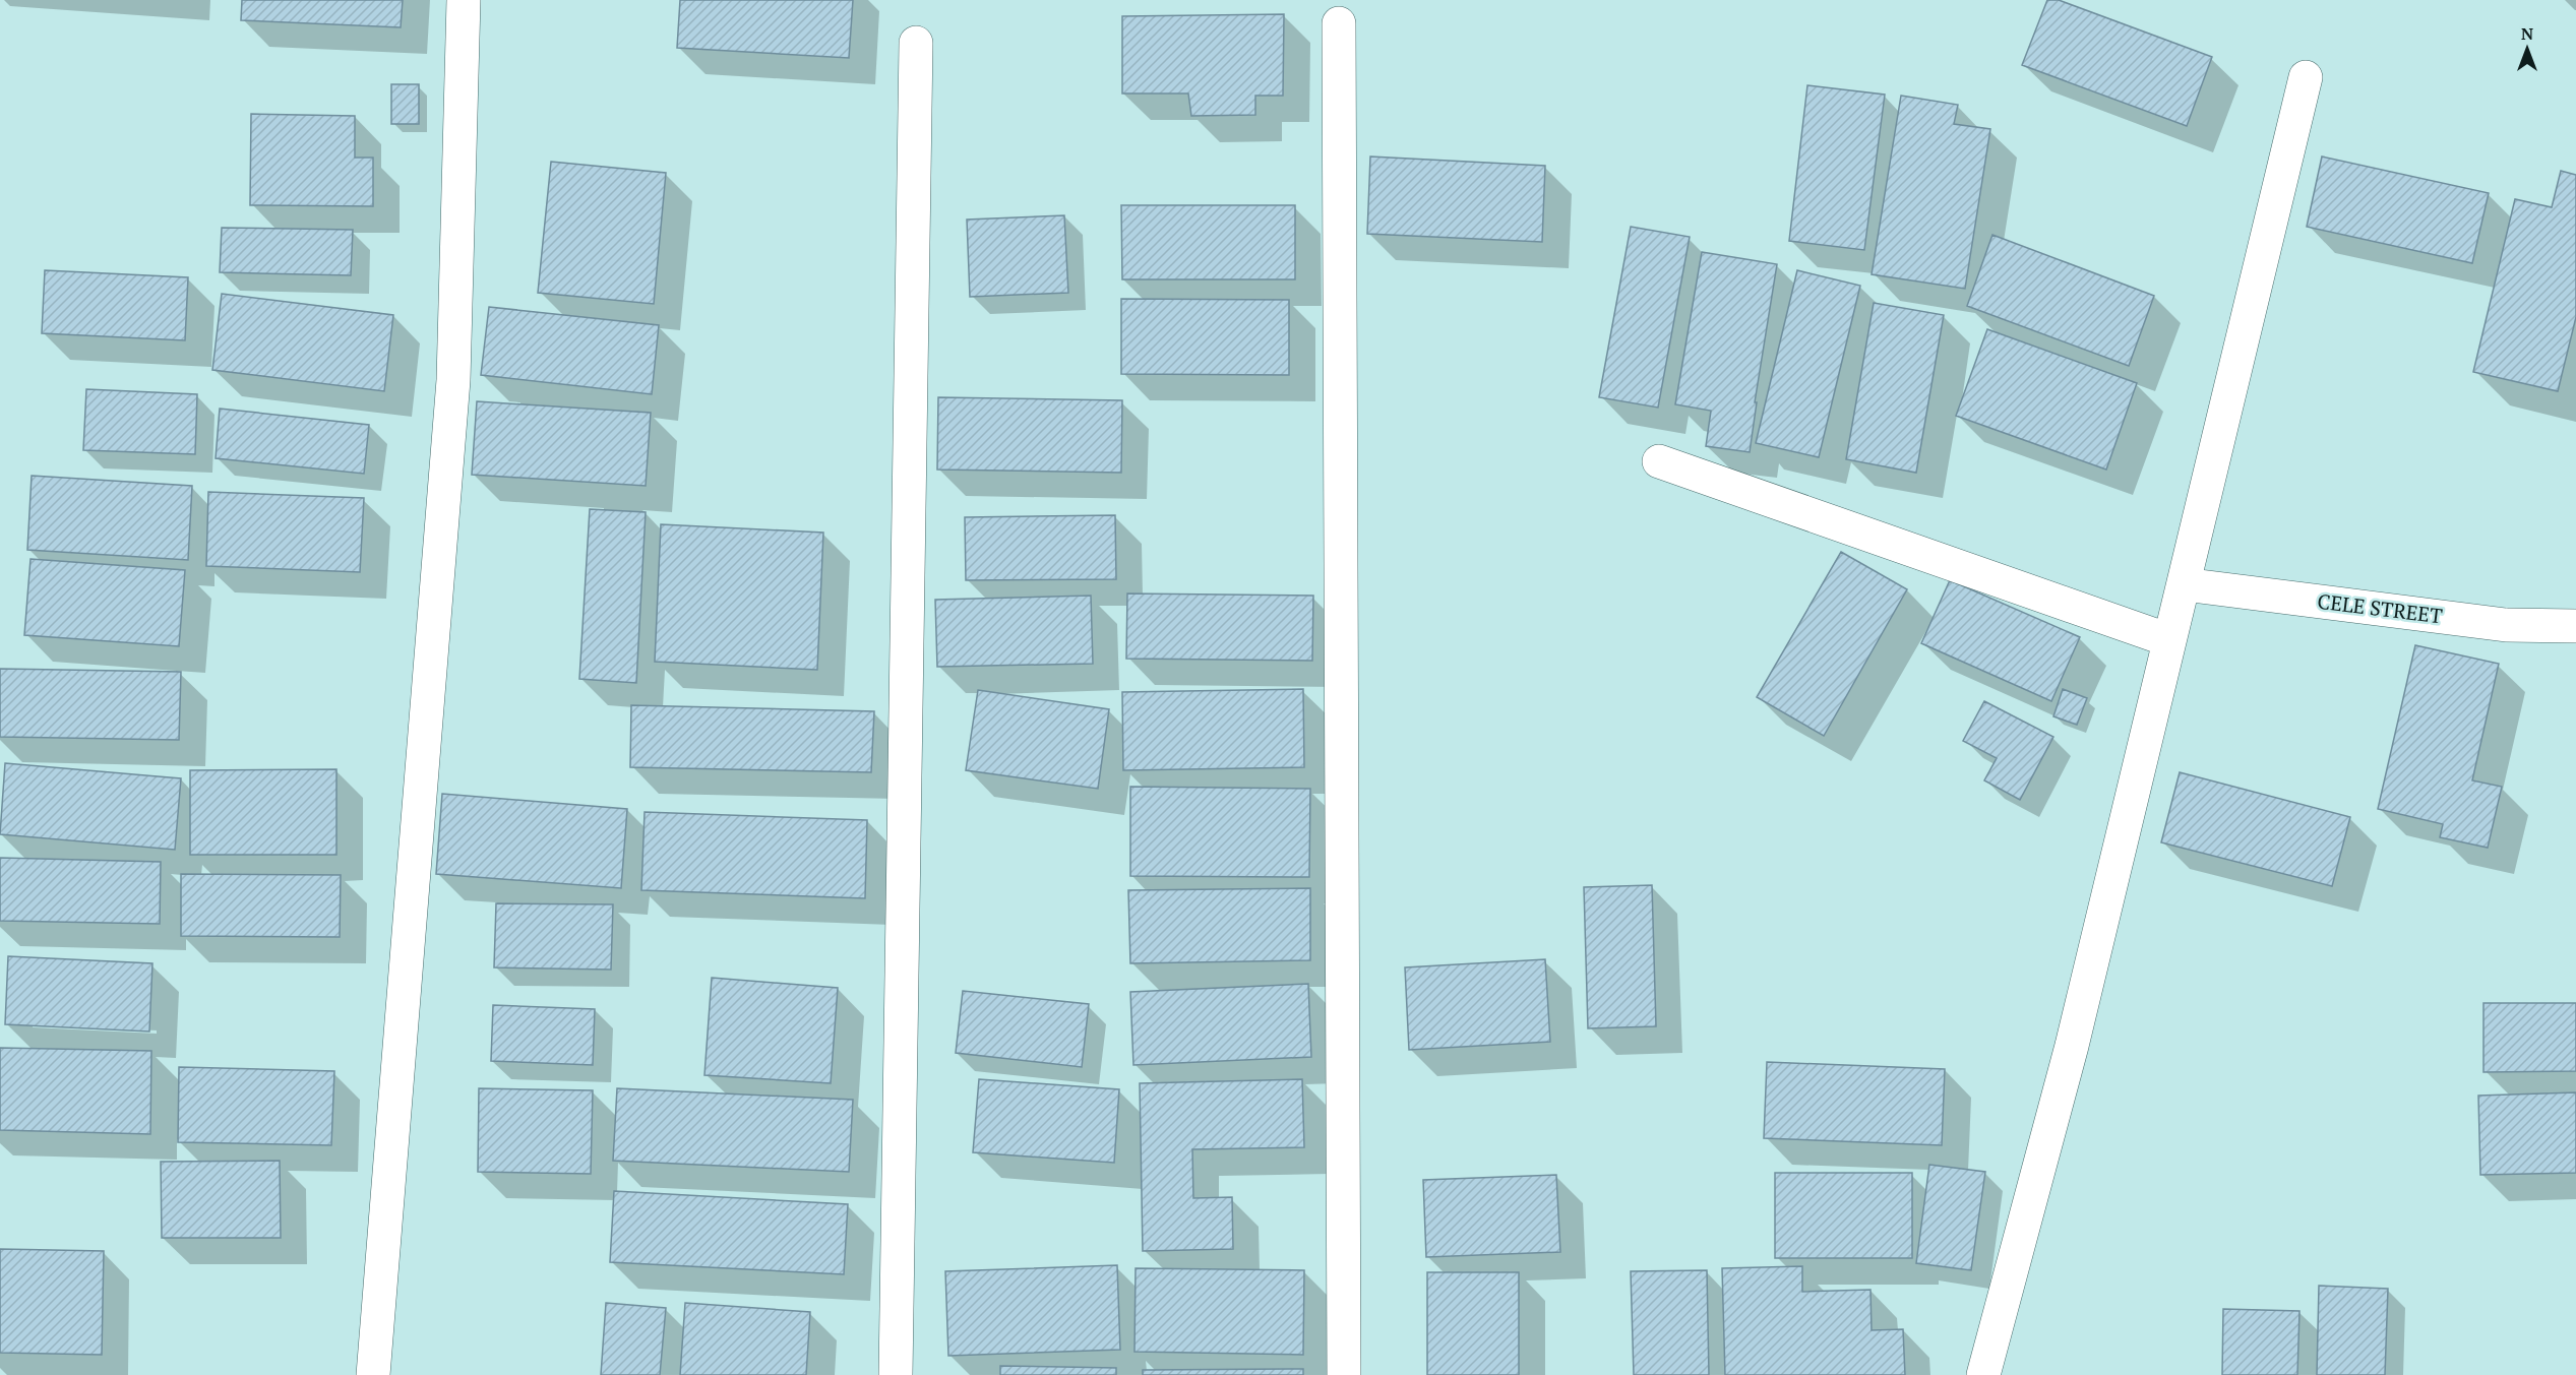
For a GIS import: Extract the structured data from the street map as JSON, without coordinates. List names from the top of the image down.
{
  "streets": {
    "street": ["CELE STREET"]
  },
  "north": "top"
}
